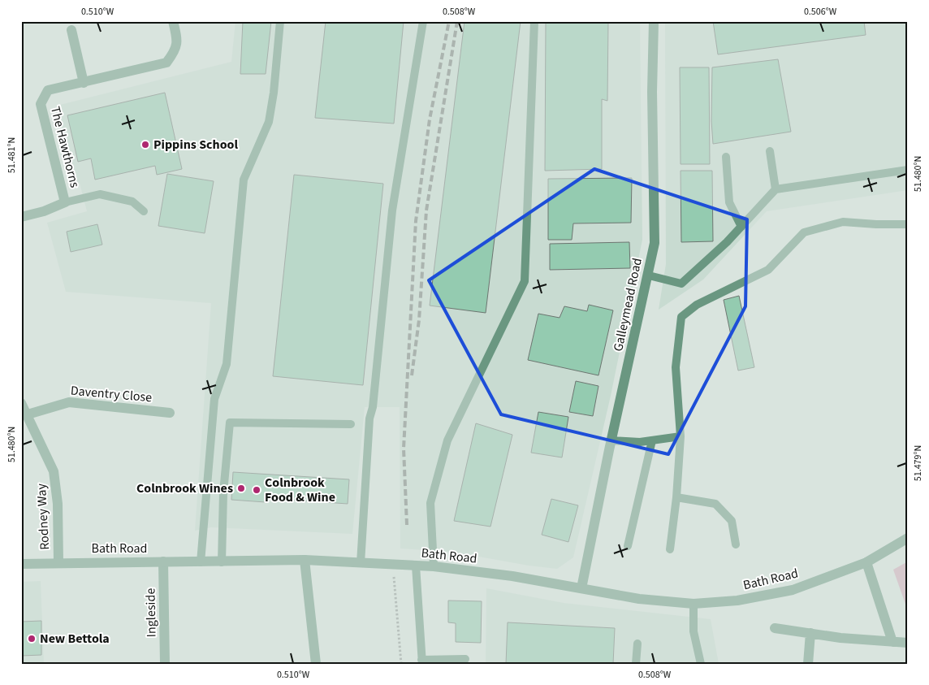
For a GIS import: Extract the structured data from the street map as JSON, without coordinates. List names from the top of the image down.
{
  "streets": {
    "street": [
      "The Hawthorns",
      "Galleymead Road",
      "Daventry Close",
      "Rodney Way",
      "Bath Road",
      "Ingleside"
    ]
  },
  "crossings": [
    ["Galleymead Road", "Bath Road"],
    ["Daventry Close", "Rodney Way"],
    ["Rodney Way", "Bath Road"],
    ["Bath Road", "Ingleside"]
  ],
  "places": [
    "Pippins School",
    "Colnbrook Wines",
    "Colnbrook Food & Wine",
    "New Bettola"
  ],
  "coordinates": [
    "0.510°W",
    "0.508°W",
    "0.506°W",
    "51.481°N",
    "51.480°N",
    "51.479°N"
  ]
}
